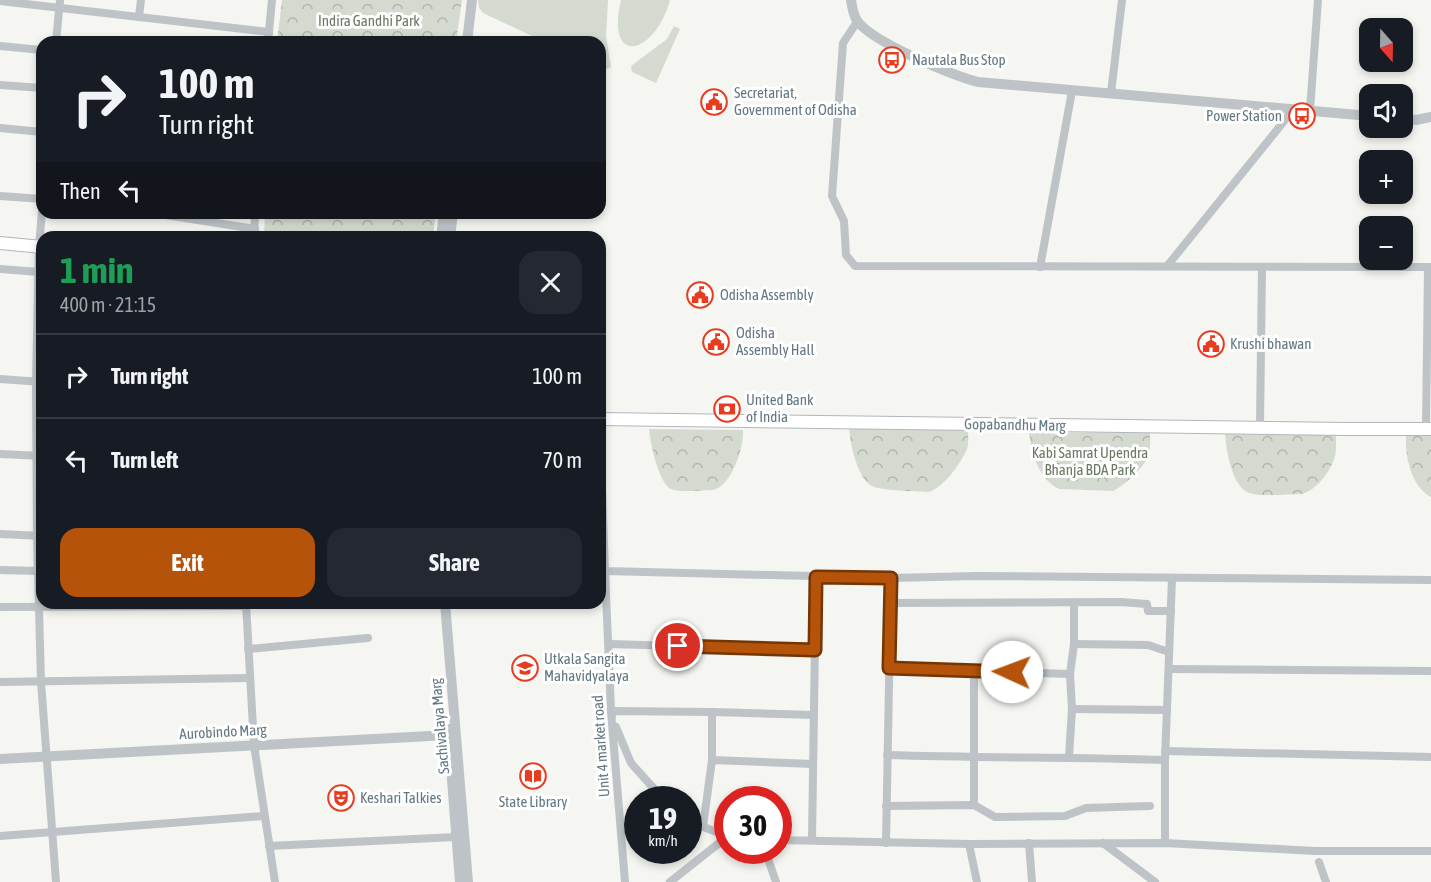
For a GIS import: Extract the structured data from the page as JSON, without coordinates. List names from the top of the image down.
{
  "streets": {
    "main road": ["Gopabandhu Marg"],
    "street": ["Sachivalaya Marg", "Aurobindo Marg", "Unit 4 market road"]
  },
  "crossings": [
    ["Sachivalaya Marg", "Aurobindo Marg"]
  ],
  "parks": ["Indira Gandhi Park", "Kabi Samrat Upendra Bhanja BDA Park"],
  "places": {
    "bus stop": ["Nautala Bus Stop", "Power Station"],
    "public building": [
      "Secretariat, Government of Odisha",
      "Odisha Assembly",
      "Odisha Assembly Hall",
      "Krushi bhawan"
    ],
    "bank": ["United Bank of India"],
    "school or university": ["Utkala Sangita Mahavidyalaya"],
    "library": ["State Library"],
    "theatre": ["Keshari Talkies"]
  },
  "north": "bottom",
  "page": {
    "map_buttons": ["+", "−"],
    "turn": ["100 m", "Turn right"],
    "then": "Then",
    "heading": ["1 min", "400 m · 21:15"],
    "list": [
      {
        "name": "Turn right",
        "value": "100 m"
      },
      {
        "name": "Turn left",
        "value": "70 m"
      }
    ],
    "buttons": ["Exit", "Share"],
    "speed": "19 km/h",
    "limit": "30"
  }
}
